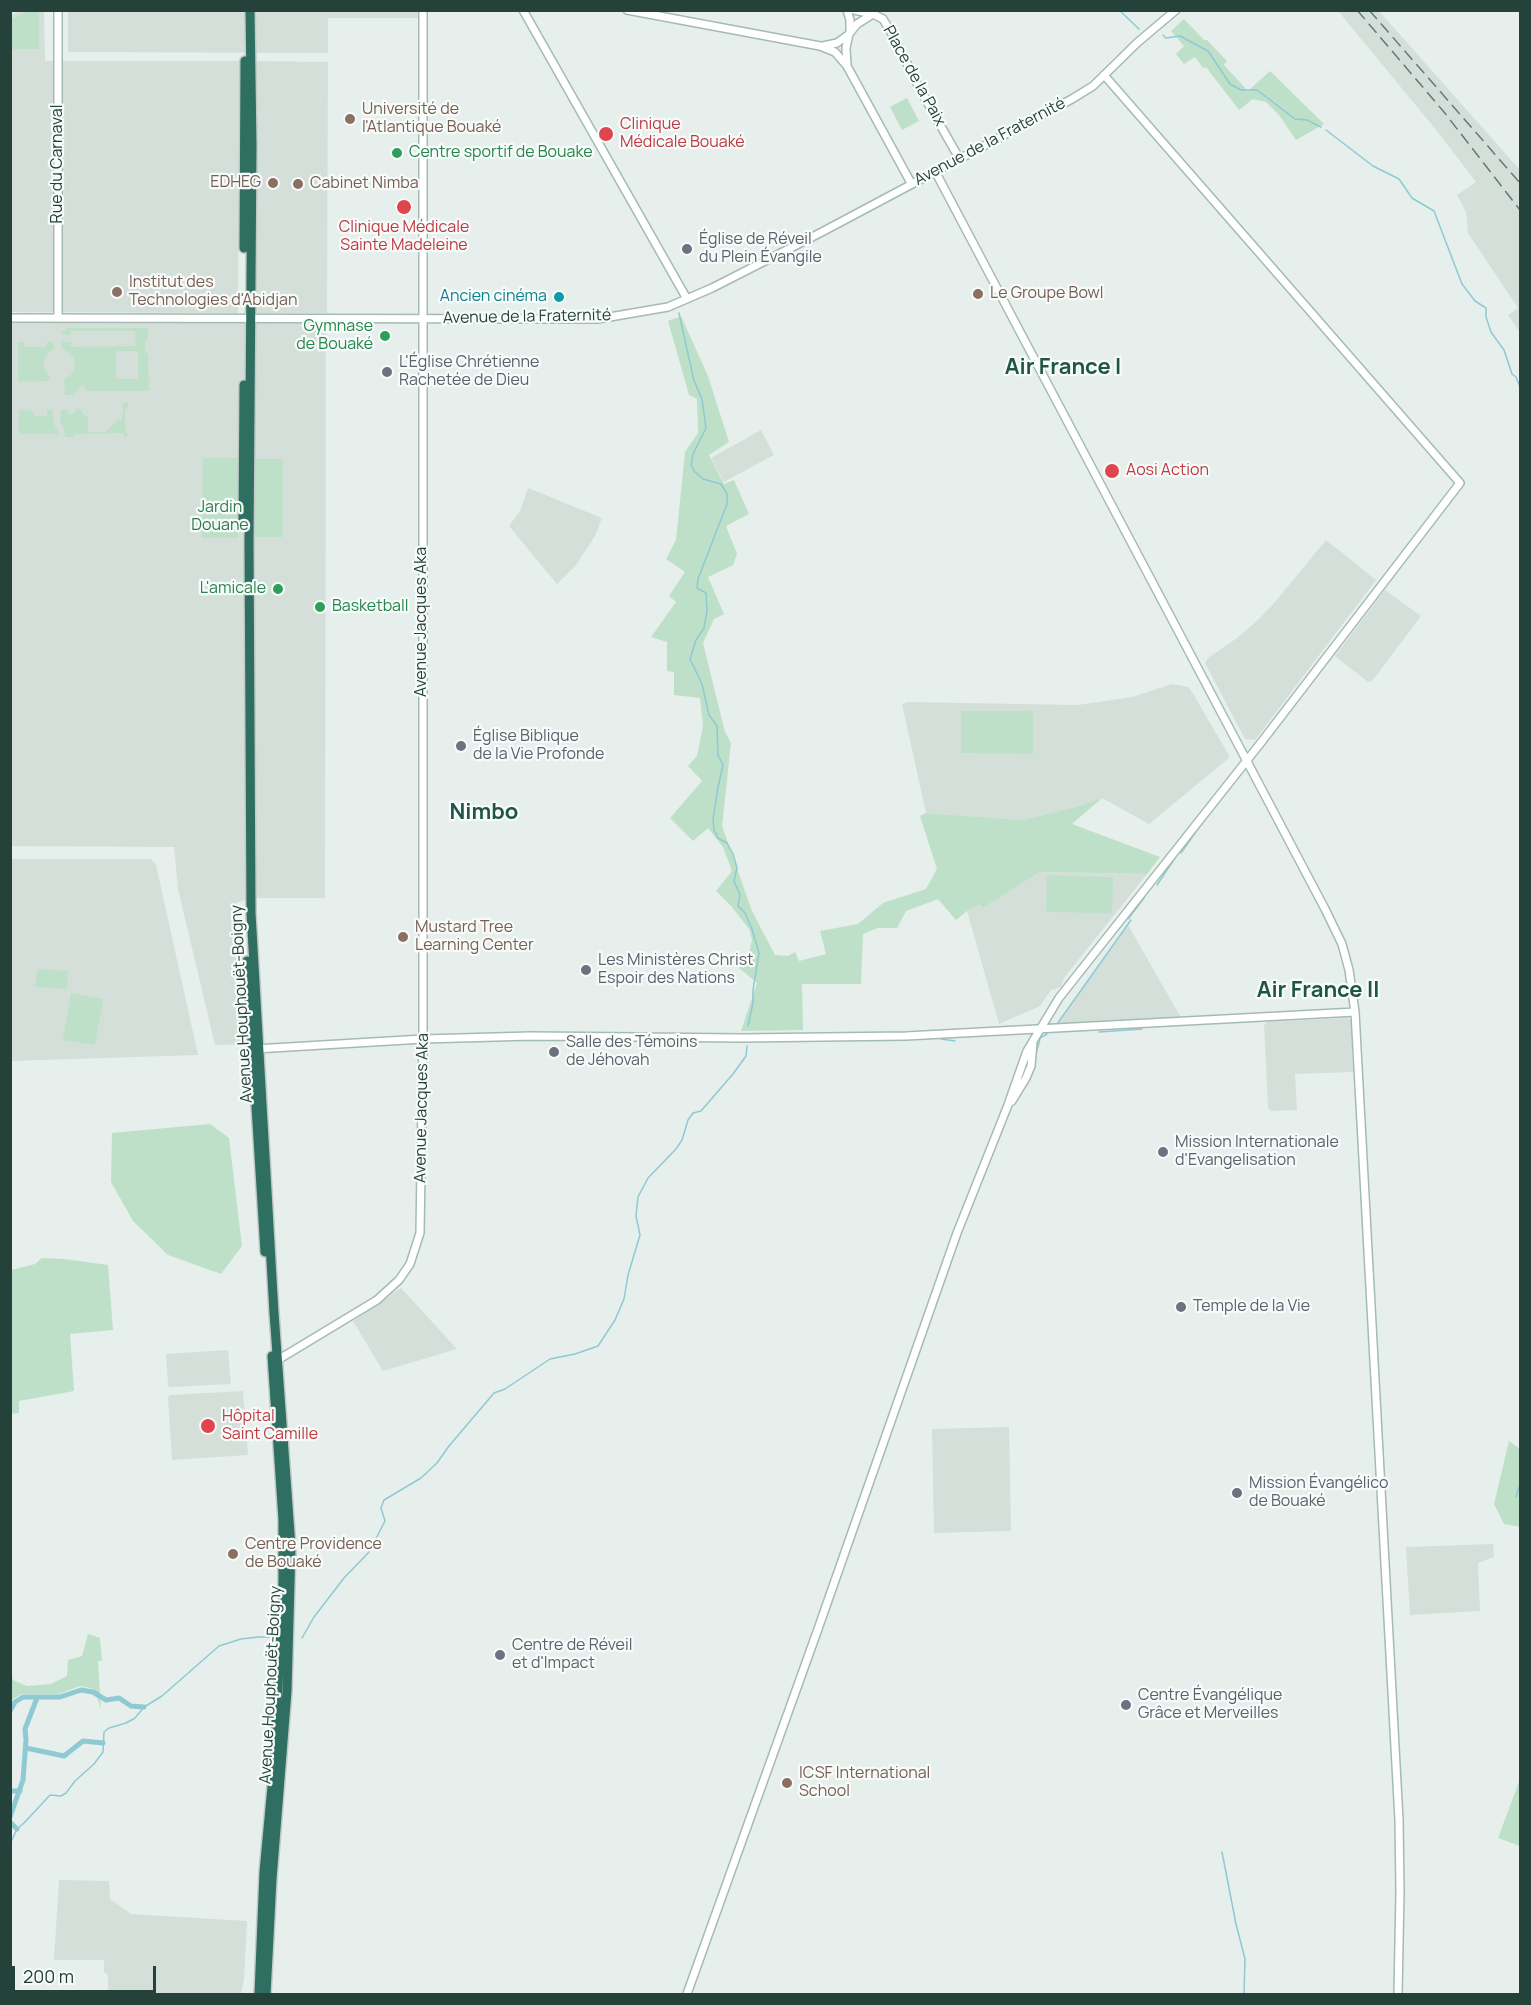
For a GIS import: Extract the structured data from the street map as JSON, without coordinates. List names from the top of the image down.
{
  "streets": {
    "highway": ["Avenue Houphouët-Boigny"],
    "street": [
      "Place de la Paix",
      "Avenue de la Fraternité",
      "Rue du Carnaval",
      "Avenue Jacques Aka"
    ]
  },
  "crossings": [
    ["Place de la Paix", "Avenue de la Fraternité"],
    ["Avenue de la Fraternité", "Rue du Carnaval"],
    ["Avenue de la Fraternité", "Avenue Jacques Aka"],
    ["Avenue de la Fraternité", "Avenue Houphouët-Boigny"],
    ["Avenue Jacques Aka", "Avenue Houphouët-Boigny"]
  ],
  "districts": ["Air France I", "Nimbo", "Air France II"],
  "parks": ["Jardin Douane"],
  "places": [
    "Université de l'Atlantique Bouaké",
    "Clinique Médicale Bouaké",
    "Centre sportif de Bouake",
    "EDHEG",
    "Cabinet Nimba",
    "Clinique Médicale Sainte Madeleine",
    "Église de Réveil du Plein Évangile",
    "Institut des Technologies d'Abidjan",
    "Le Groupe Bowl",
    "Ancien cinéma",
    "Gymnase de Bouaké",
    "L'Église Chrétienne Rachetée de Dieu",
    "Aosi Action",
    "L'amicale",
    "Basketball",
    "Église Biblique de la Vie Profonde",
    "Mustard Tree Learning Center",
    "Les Ministères Christ Espoir des Nations",
    "Salle des Témoins de Jéhovah",
    "Mission Internationale d'Evangelisation",
    "Temple de la Vie",
    "Hôpital Saint Camille",
    "Mission Évangélico de Bouaké",
    "Centre Providence de Bouaké",
    "Centre de Réveil et d'Impact",
    "Centre Évangélique Grâce et Merveilles",
    "ICSF International School"
  ],
  "scale_bar": "200 m"
}
